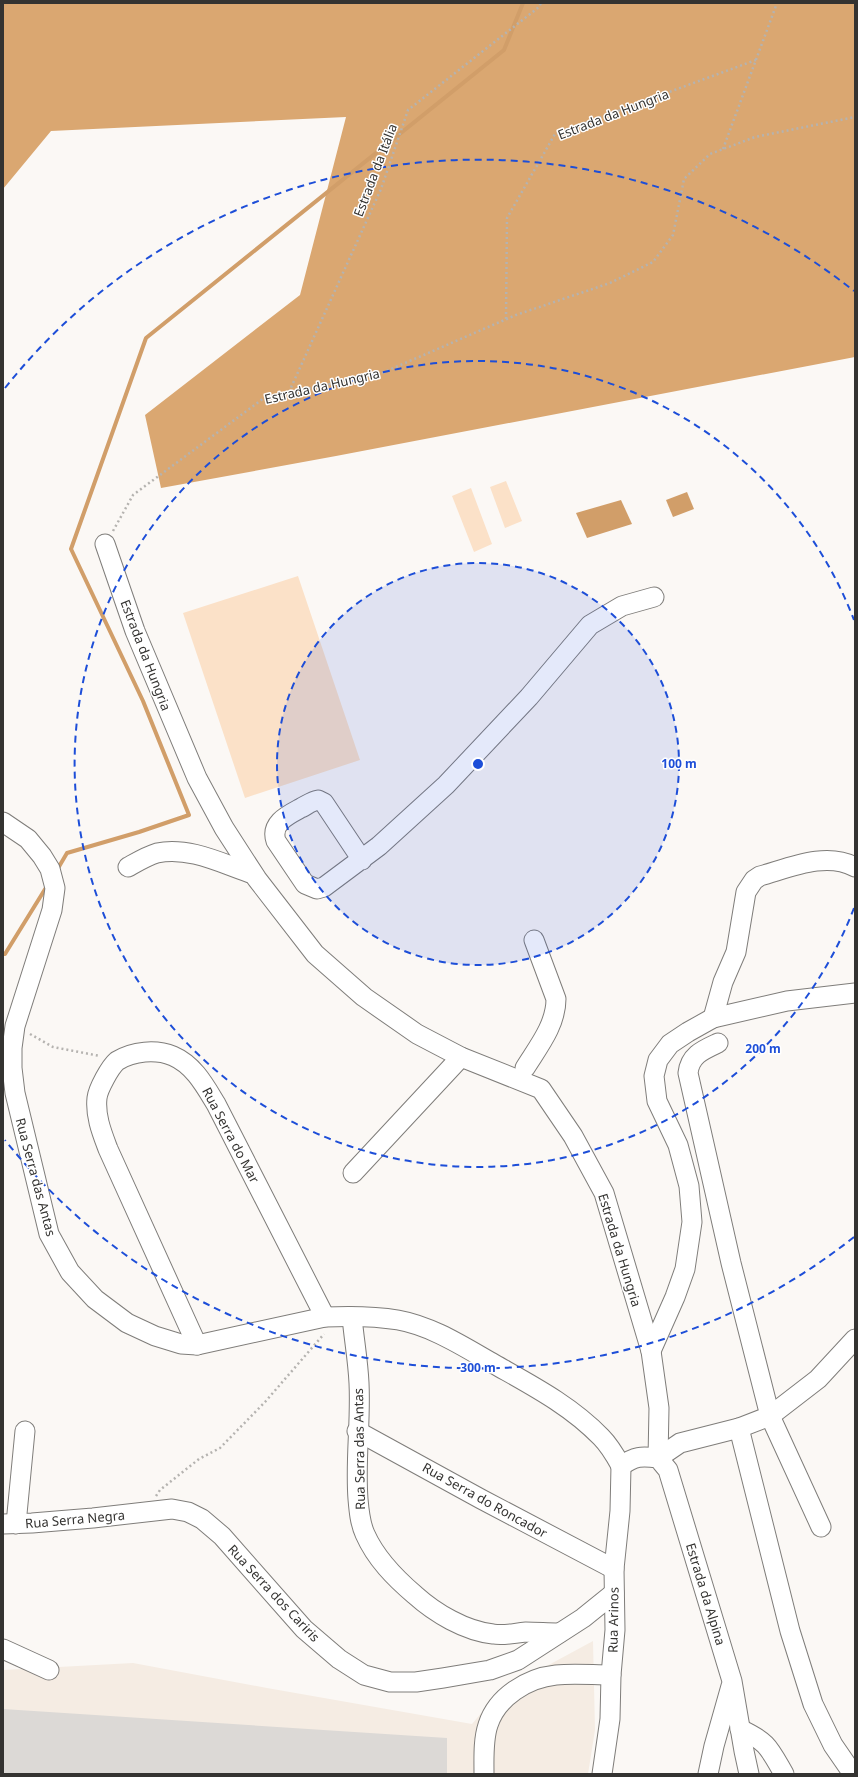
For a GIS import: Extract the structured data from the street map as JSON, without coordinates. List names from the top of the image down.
{
  "streets": {
    "street": [
      "Estrada da Hungria",
      "Rua Serra do Mar",
      "Rua Serra das Antas",
      "Rua Serra do Roncador",
      "Rua Serra Negra",
      "Rua Serra dos Cariris",
      "Estrada da Alpina",
      "Rua Arinos"
    ],
    "path": ["Estrada da Itália"]
  },
  "crossings": [
    ["Estrada da Hungria", "Estrada da Itália"],
    ["Estrada da Hungria", "Estrada da Alpina"],
    ["Rua Serra do Mar", "Rua Serra das Antas"],
    ["Rua Serra das Antas", "Rua Serra do Roncador"],
    ["Rua Serra das Antas", "Rua Serra dos Cariris"],
    ["Rua Serra das Antas", "Rua Arinos"],
    ["Rua Serra do Roncador", "Rua Arinos"],
    ["Rua Serra Negra", "Rua Serra dos Cariris"]
  ],
  "rings": ["100 m", "200 m", "300 m"]
}
